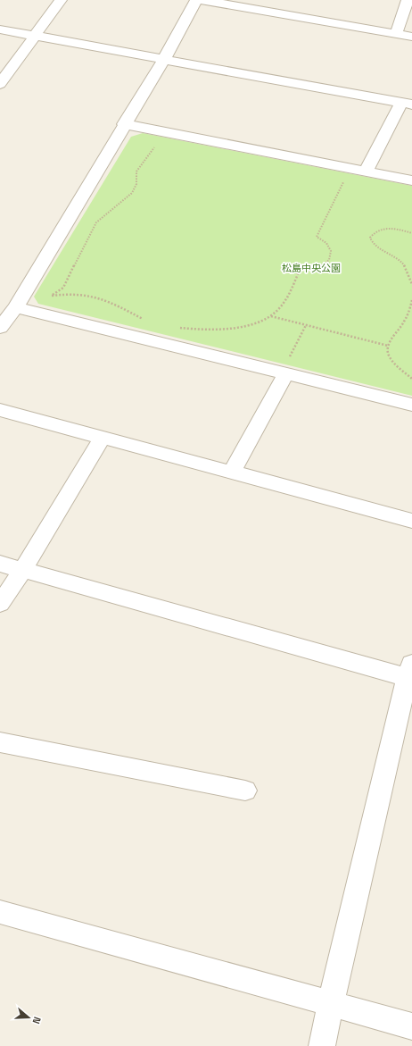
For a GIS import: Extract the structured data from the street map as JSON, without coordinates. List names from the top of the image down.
{
  "parks": ["松島中央公園"],
  "north": "right"
}
